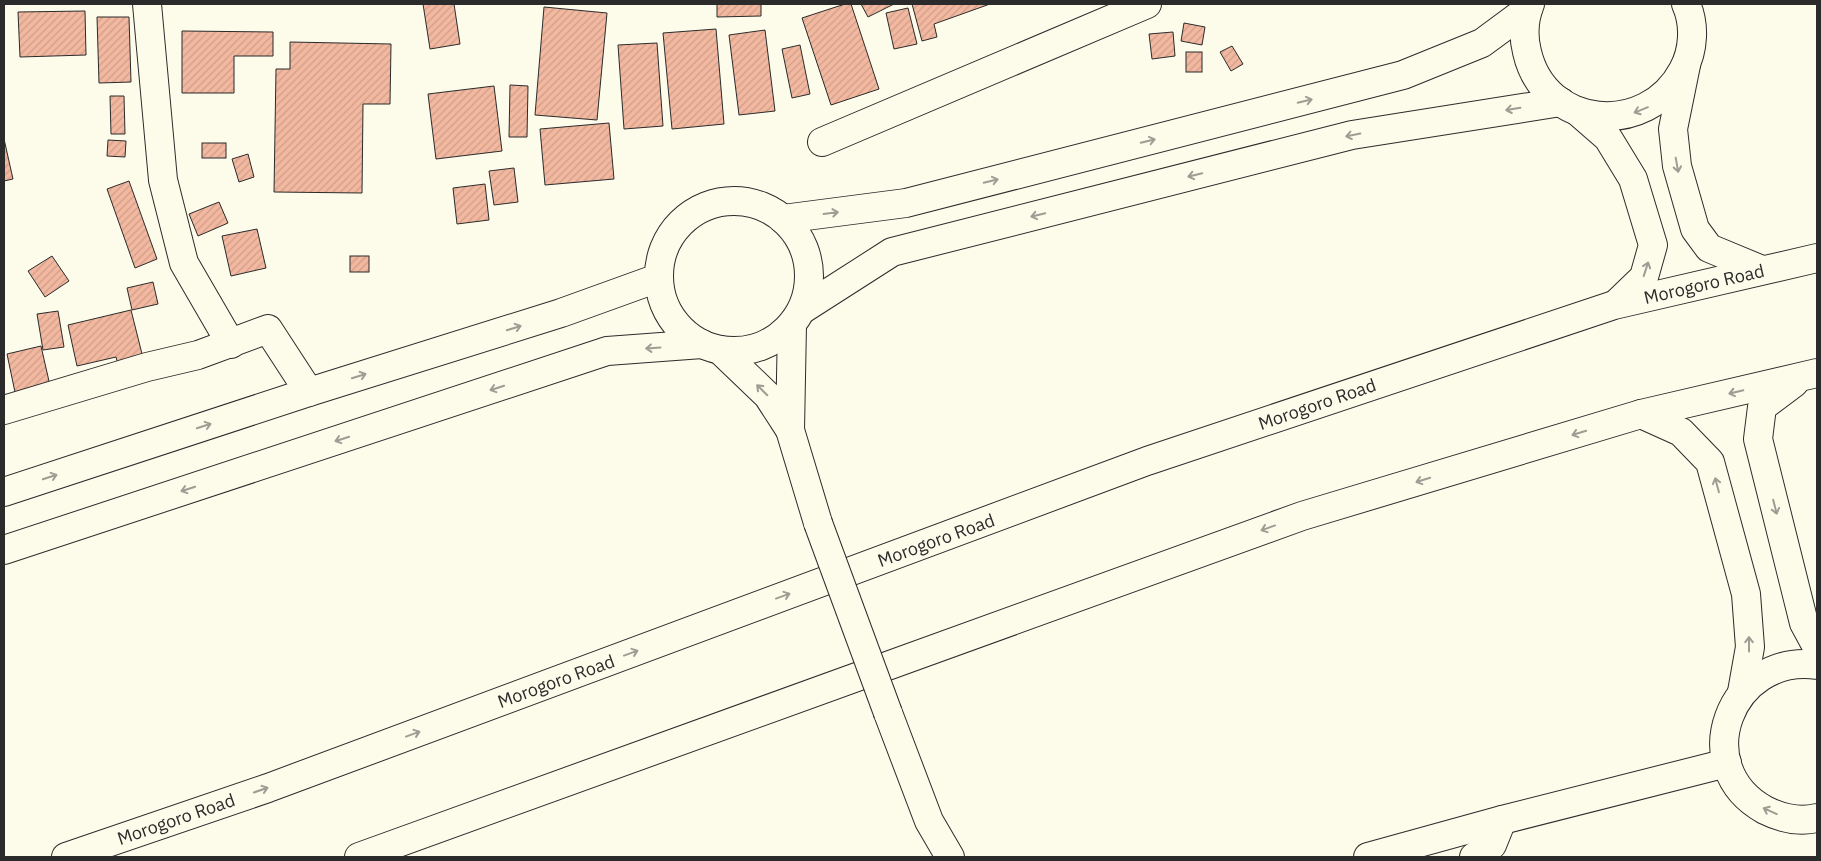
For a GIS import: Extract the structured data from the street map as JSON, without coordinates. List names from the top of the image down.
{
  "streets": {
    "main road": ["Morogoro Road"]
  }
}
